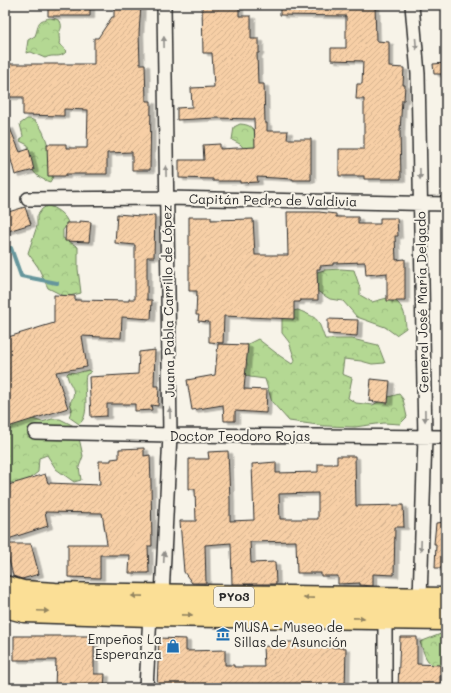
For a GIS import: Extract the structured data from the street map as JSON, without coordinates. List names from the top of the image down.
{
  "streets": {
    "highway": ["PY03"],
    "street": [
      "Capitán Pedro de Valdivia",
      "Juana Pabla Carrillo de López",
      "General José María Delgado",
      "Doctor Teodoro Rojas"
    ]
  },
  "crossings": [
    ["Capitán Pedro de Valdivia", "Juana Pabla Carrillo de López"],
    ["Capitán Pedro de Valdivia", "General José María Delgado"],
    ["Juana Pabla Carrillo de López", "Doctor Teodoro Rojas"],
    ["Juana Pabla Carrillo de López", "PY03"],
    ["General José María Delgado", "Doctor Teodoro Rojas"],
    ["General José María Delgado", "PY03"]
  ],
  "one_way": ["Juana Pabla Carrillo de López", "General José María Delgado"],
  "places": {
    "museum": ["MUSA - Museo de Sillas de Asunción"],
    "shop": ["Empeños La Esperanza"]
  }
}
